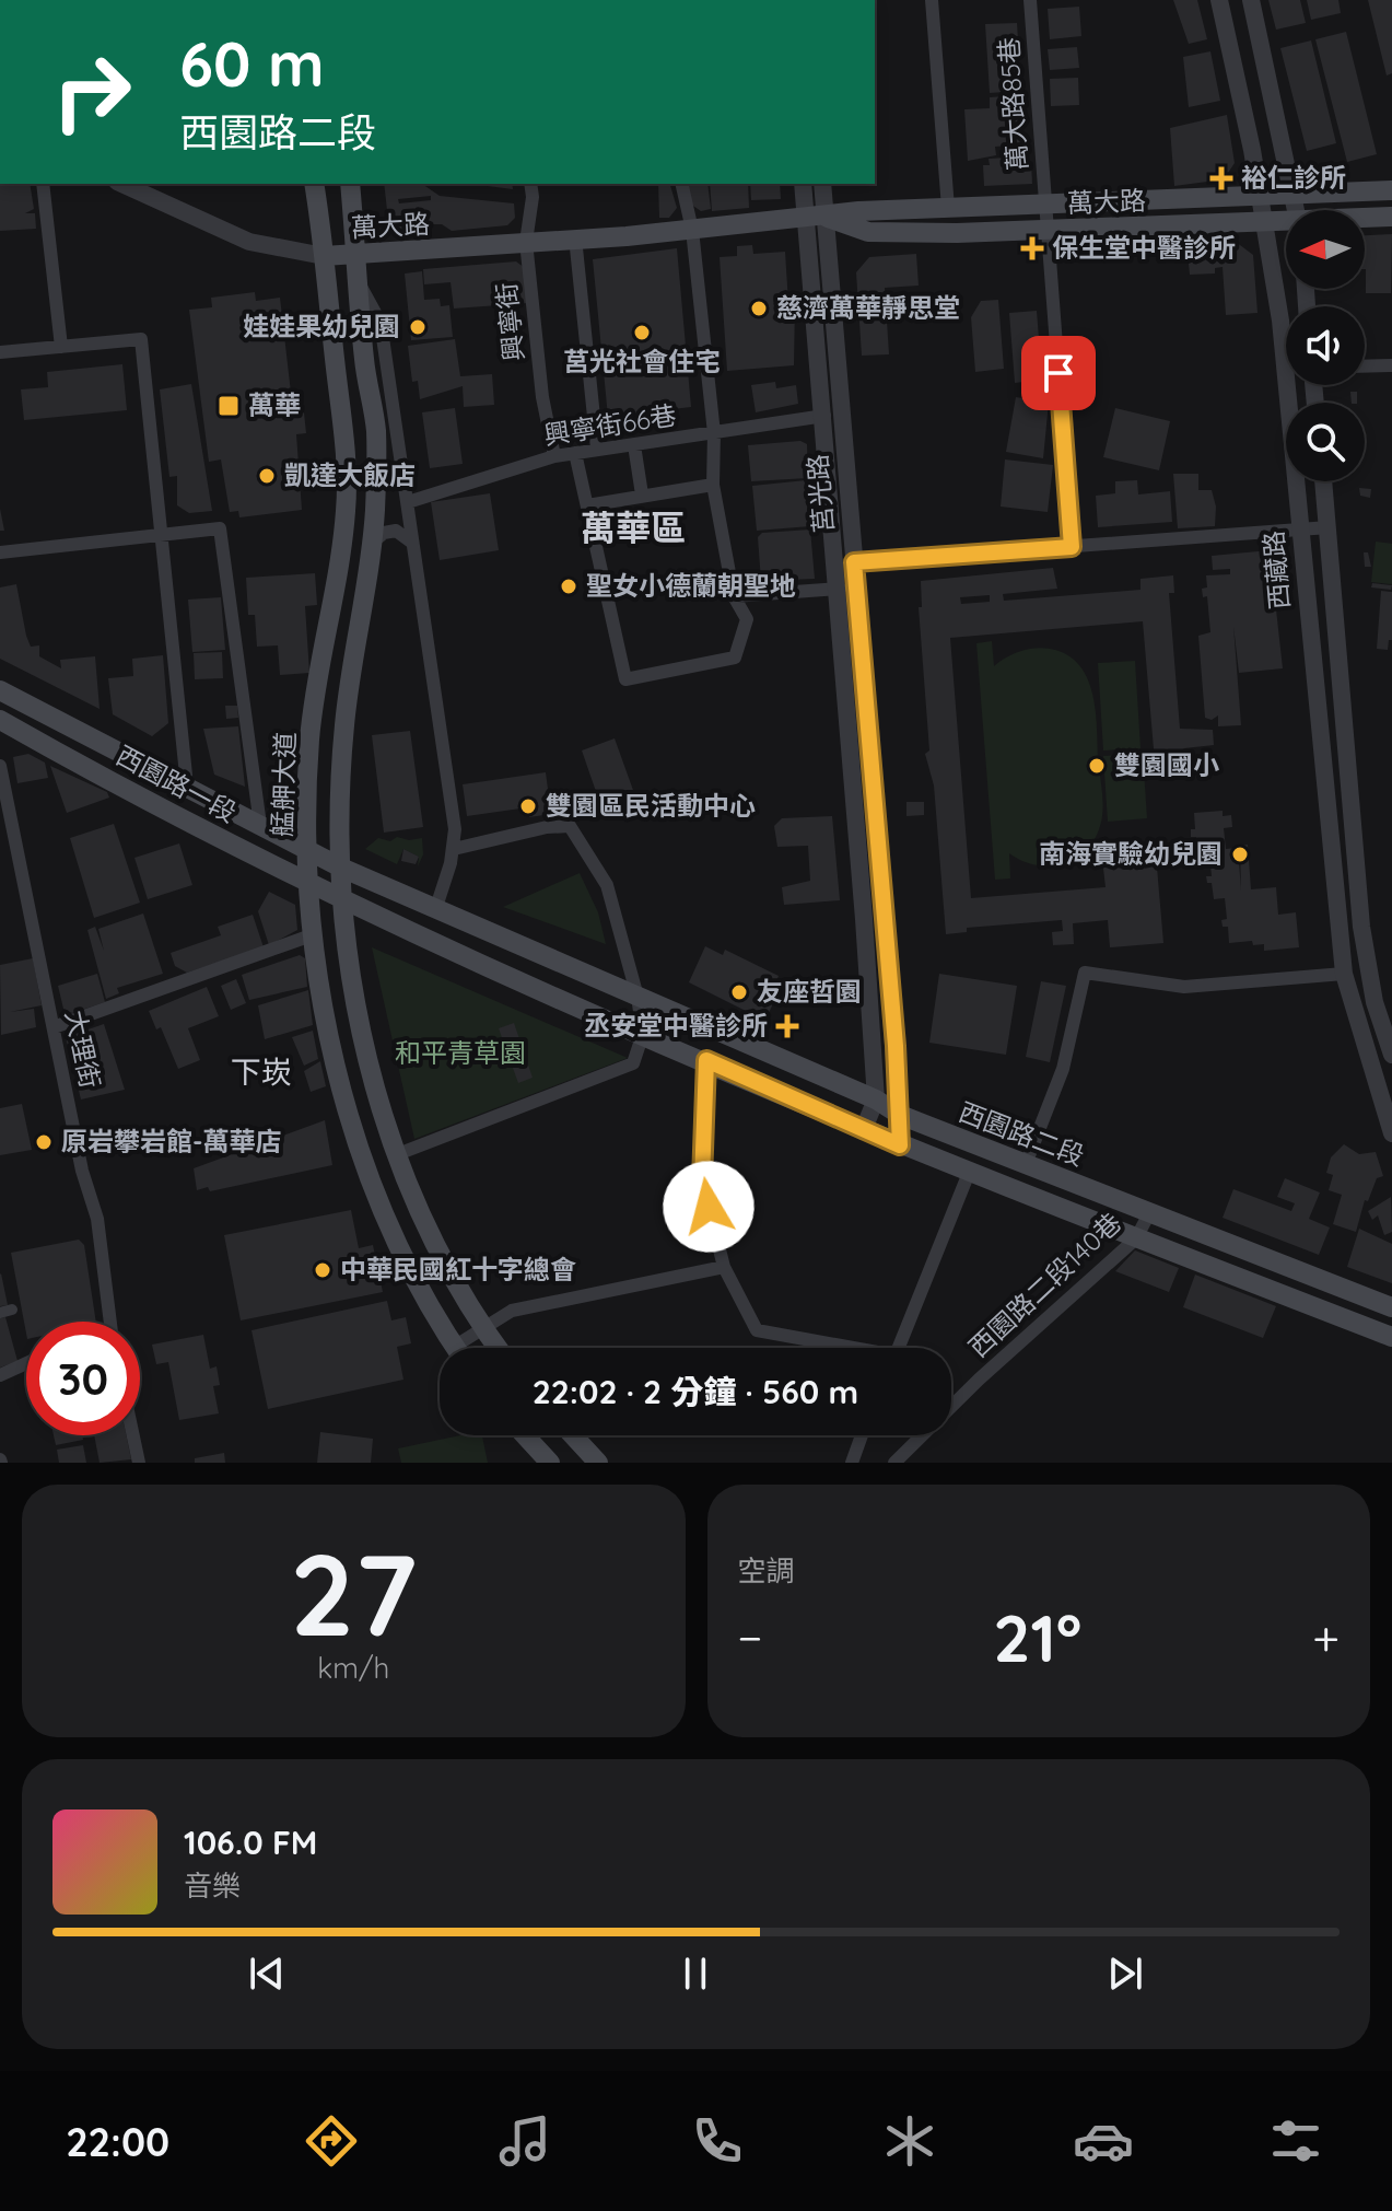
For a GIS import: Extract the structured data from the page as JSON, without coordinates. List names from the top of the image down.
{
  "streets": {
    "main road": [
      "萬大路",
      "西園路一段",
      "艋舺大道",
      "西園路二段"
    ],
    "street": [
      "萬大路85巷",
      "興寧街",
      "興寧街66巷",
      "莒光路",
      "西藏路",
      "大理街",
      "西園路二段140巷"
    ]
  },
  "crossings": [
    ["萬大路85巷", "萬大路"],
    ["萬大路", "興寧街"],
    ["萬大路", "莒光路"],
    ["萬大路", "西藏路"],
    ["萬大路", "艋舺大道"],
    ["興寧街", "興寧街66巷"],
    ["興寧街66巷", "莒光路"],
    ["莒光路", "西園路二段"],
    ["西園路一段", "艋舺大道"],
    ["西園路一段", "西園路二段"],
    ["艋舺大道", "西園路二段"],
    ["西園路二段", "西園路二段140巷"]
  ],
  "districts": ["萬華區", "下崁"],
  "parks": ["和平青草園"],
  "places": {
    "health": ["裕仁診所", "保生堂中醫診所", "丞安堂中醫診所"],
    "other": [
      "慈濟萬華靜思堂",
      "娃娃果幼兒園",
      "莒光社會住宅",
      "凱達大飯店",
      "聖女小德蘭朝聖地",
      "雙園國小",
      "雙園區民活動中心",
      "南海實驗幼兒園",
      "友座哲園",
      "原岩攀岩館-萬華店",
      "中華民國紅十字總會"
    ],
    "transit": ["萬華"]
  },
  "north": "left",
  "page": {
    "turn": ["60 m", "西園路二段"],
    "limit": "30",
    "trip": "22:02 · 2 分鐘 · 560 m",
    "tile": [
      ["27", "km/h"],
      "空調"
    ],
    "heat": ["−", "21°", "+"],
    "song": ["106.0 FM", "音樂"],
    "tabs": "22:00"
  }
}
